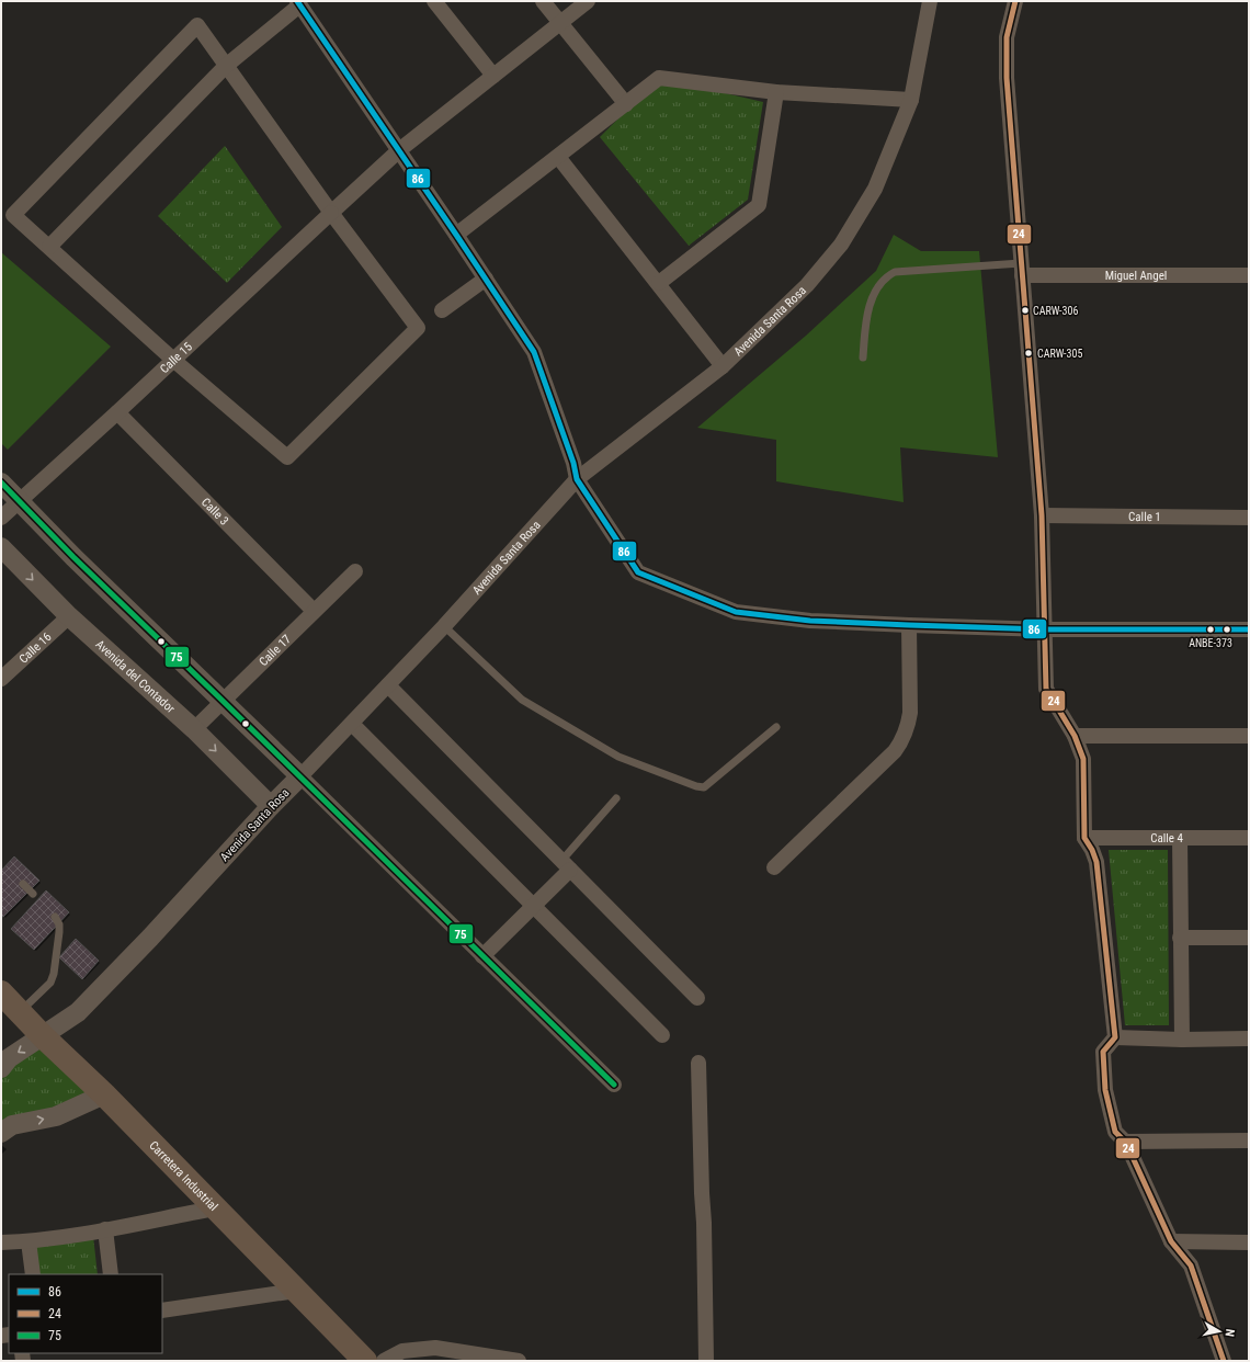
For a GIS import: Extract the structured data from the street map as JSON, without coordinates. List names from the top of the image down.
{
  "streets": {
    "highway": ["Carretera Industrial"],
    "street": [
      "Miguel Angel",
      "Avenida Santa Rosa",
      "Calle 15",
      "Calle 3",
      "Calle 1",
      "Calle 16",
      "Calle 17",
      "Avenida del Contador",
      "Calle 4"
    ]
  },
  "crossings": [
    ["Avenida Santa Rosa", "Avenida del Contador"],
    ["Avenida Santa Rosa", "Carretera Industrial"],
    ["Calle 15", "Calle 3"],
    ["Calle 3", "Calle 17"],
    ["Calle 16", "Avenida del Contador"],
    ["Calle 17", "Avenida del Contador"]
  ],
  "places": ["CARW-306", "CARW-305", "ANBE-373"],
  "lines": ["transit line 86", "transit line 24", "transit line 75"],
  "legend": ["86", "24", "75"],
  "north": "right"
}
